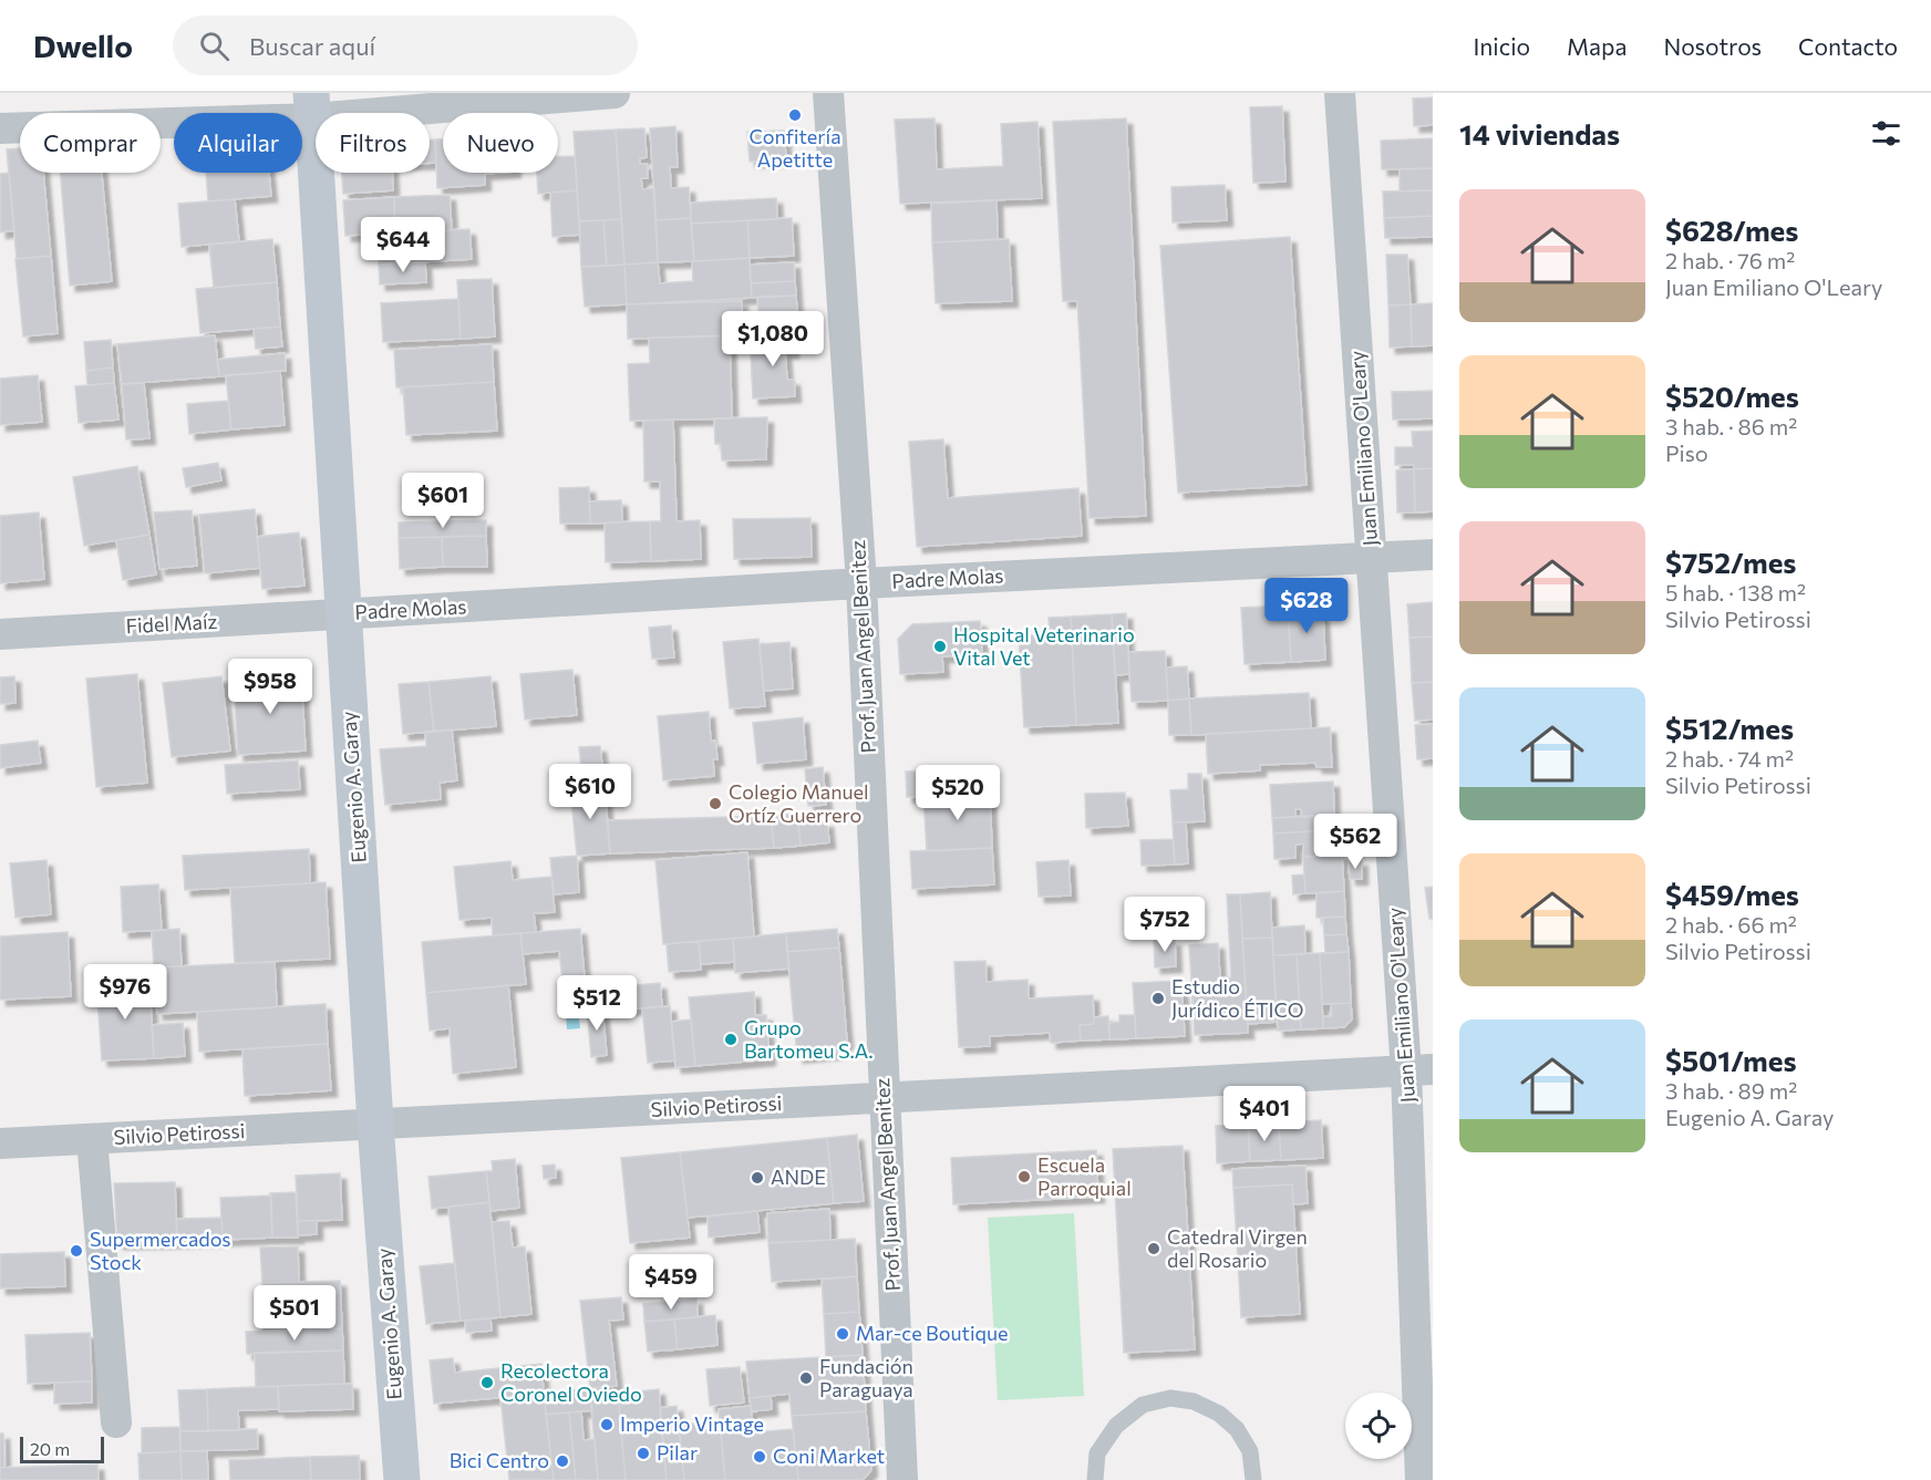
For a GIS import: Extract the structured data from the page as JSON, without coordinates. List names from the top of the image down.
{
  "streets": {
    "street": [
      "Juan Emiliano O'Leary",
      "Padre Molas",
      "Fidel Maíz",
      "Prof. Juan Angel Benitez",
      "Eugenio A. Garay",
      "Silvio Petirossi"
    ]
  },
  "crossings": [
    ["Juan Emiliano O'Leary", "Padre Molas"],
    ["Juan Emiliano O'Leary", "Silvio Petirossi"],
    ["Padre Molas", "Fidel Maíz"],
    ["Padre Molas", "Prof. Juan Angel Benitez"],
    ["Padre Molas", "Eugenio A. Garay"],
    ["Fidel Maíz", "Eugenio A. Garay"],
    ["Prof. Juan Angel Benitez", "Silvio Petirossi"],
    ["Eugenio A. Garay", "Silvio Petirossi"]
  ],
  "places": [
    "Confitería Apetitte",
    "Hospital Veterinario Vital Vet",
    "Colegio Manuel Ortíz Guerrero",
    "Estudio Jurídico ÉTICO",
    "Grupo Bartomeu S.A.",
    "Escuela Parroquial",
    "ANDE",
    "Catedral Virgen del Rosario",
    "Supermercados Stock",
    "Mar-ce Boutique",
    "Fundación Paraguaya",
    "Recolectora Coronel Oviedo",
    "Imperio Vintage",
    "Pilar",
    "Coni Market",
    "Bici Centro"
  ],
  "scale_bar": "20 m",
  "page": {
    "header": "Dwello",
    "search": "Buscar aquí",
    "nav": [
      "Inicio",
      "Mapa",
      "Nosotros",
      "Contacto"
    ],
    "heading": "14 viviendas",
    "chip": [
      "Comprar",
      "Alquilar",
      "Filtros",
      "Nuevo"
    ],
    "list": [
      {
        "name": "$628/mes",
        "note": "2 hab. · 76 m² · Juan Emiliano O'Leary"
      },
      {
        "name": "$520/mes",
        "note": "3 hab. · 86 m² · Piso"
      },
      {
        "name": "$752/mes",
        "note": "5 hab. · 138 m² · Silvio Petirossi"
      },
      {
        "name": "$512/mes",
        "note": "2 hab. · 74 m² · Silvio Petirossi"
      },
      {
        "name": "$459/mes",
        "note": "2 hab. · 66 m² · Silvio Petirossi"
      },
      {
        "name": "$501/mes",
        "note": "3 hab. · 89 m² · Eugenio A. Garay"
      }
    ],
    "price": [
      "$644",
      "$1,080",
      "$601",
      "$628",
      "$958",
      "$610",
      "$520",
      "$562",
      "$752",
      "$976",
      "$512",
      "$401",
      "$459",
      "$501"
    ],
    "scale": "20 m"
  }
}
